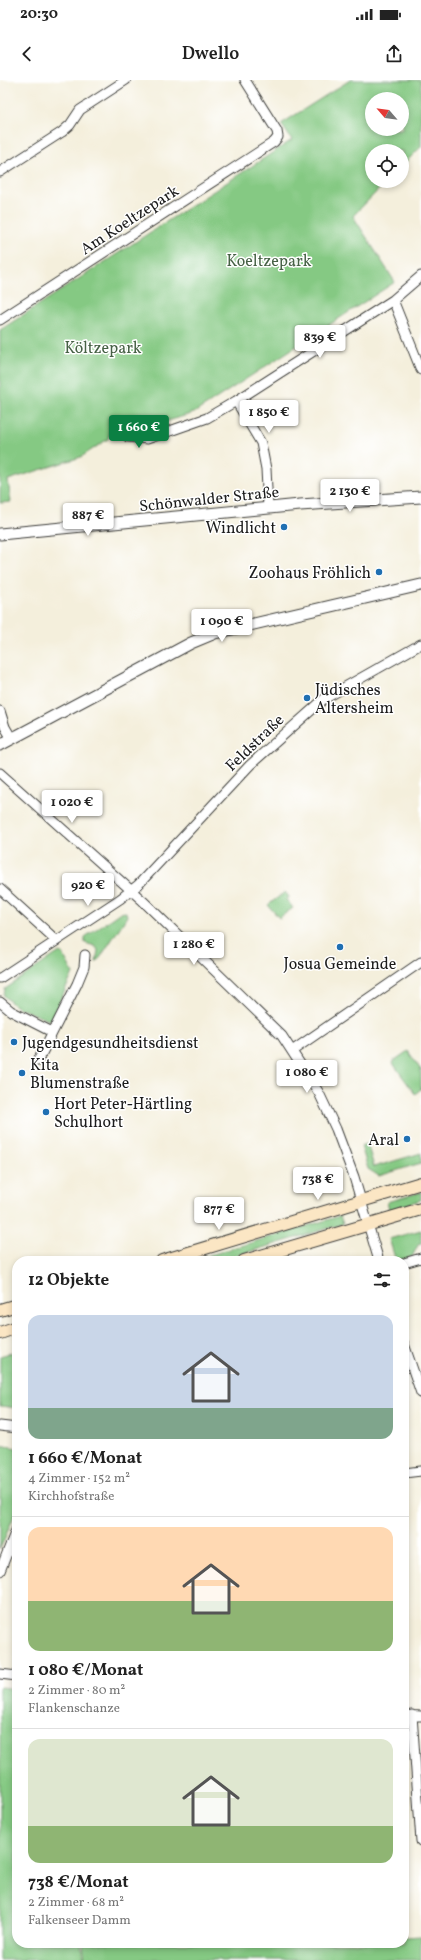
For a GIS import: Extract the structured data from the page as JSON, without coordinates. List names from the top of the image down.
{
  "streets": {
    "street": ["Am Koeltzepark", "Schönwalder Straße", "Feldstraße"]
  },
  "parks": ["Koeltzepark", "Költzepark"],
  "places": [
    "Windlicht",
    "Zoohaus Fröhlich",
    "Jüdisches Altersheim",
    "Josua Gemeinde",
    "Jugendgesundheitsdienst",
    "Kita Blumenstraße",
    "Hort Peter-Härtling Schulhort",
    "Aral"
  ],
  "north": "top left",
  "page": {
    "status": "20:30",
    "header": "Dwello",
    "price": [
      "839 €",
      "1 850 €",
      "1 660 €",
      "2 130 €",
      "887 €",
      "1 090 €",
      "1 020 €",
      "920 €",
      "1 280 €",
      "1 080 €",
      "738 €",
      "877 €"
    ],
    "heading": "12 Objekte",
    "list": [
      {
        "name": "1 660 €/Monat",
        "note": "4 Zimmer · 152 m² · Kirchhofstraße"
      },
      {
        "name": "1 080 €/Monat",
        "note": "2 Zimmer · 80 m² · Flankenschanze"
      },
      {
        "name": "738 €/Monat",
        "note": "2 Zimmer · 68 m² · Falkenseer Damm"
      }
    ]
  }
}
